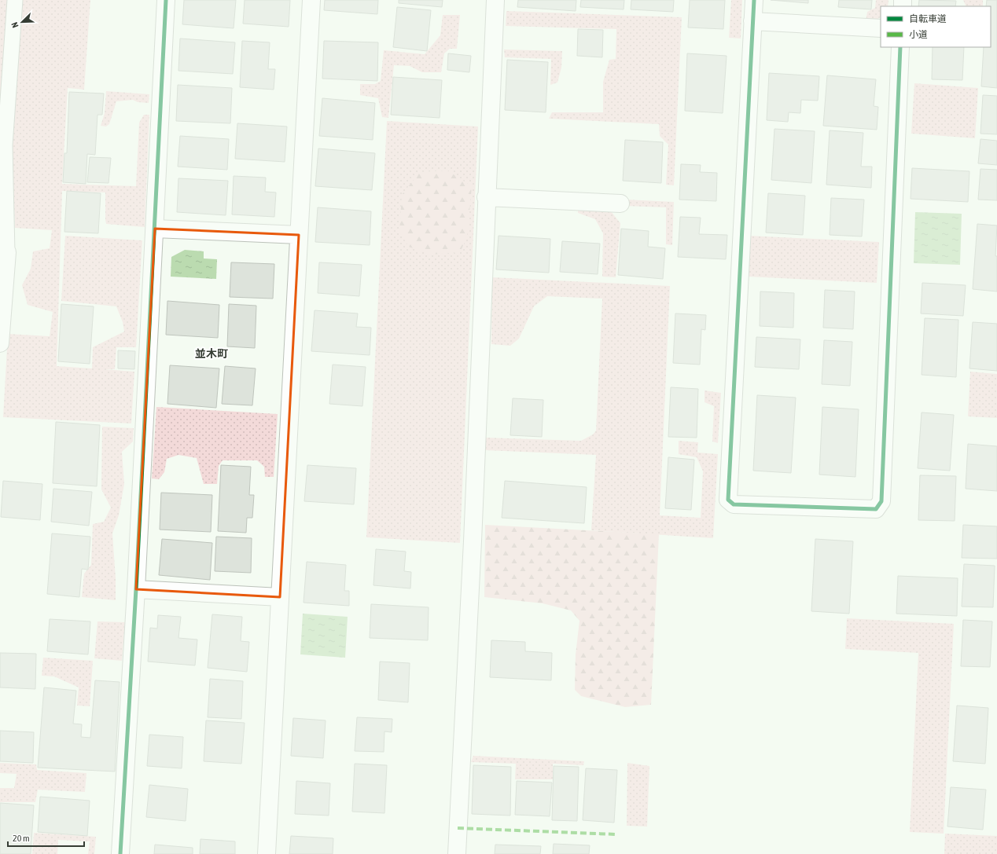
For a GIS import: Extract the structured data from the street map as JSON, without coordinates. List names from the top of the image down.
{
  "districts": ["並木町"],
  "legend": ["自転車道", "小道"],
  "scale_bar": "20 m",
  "north": "bottom left"
}
